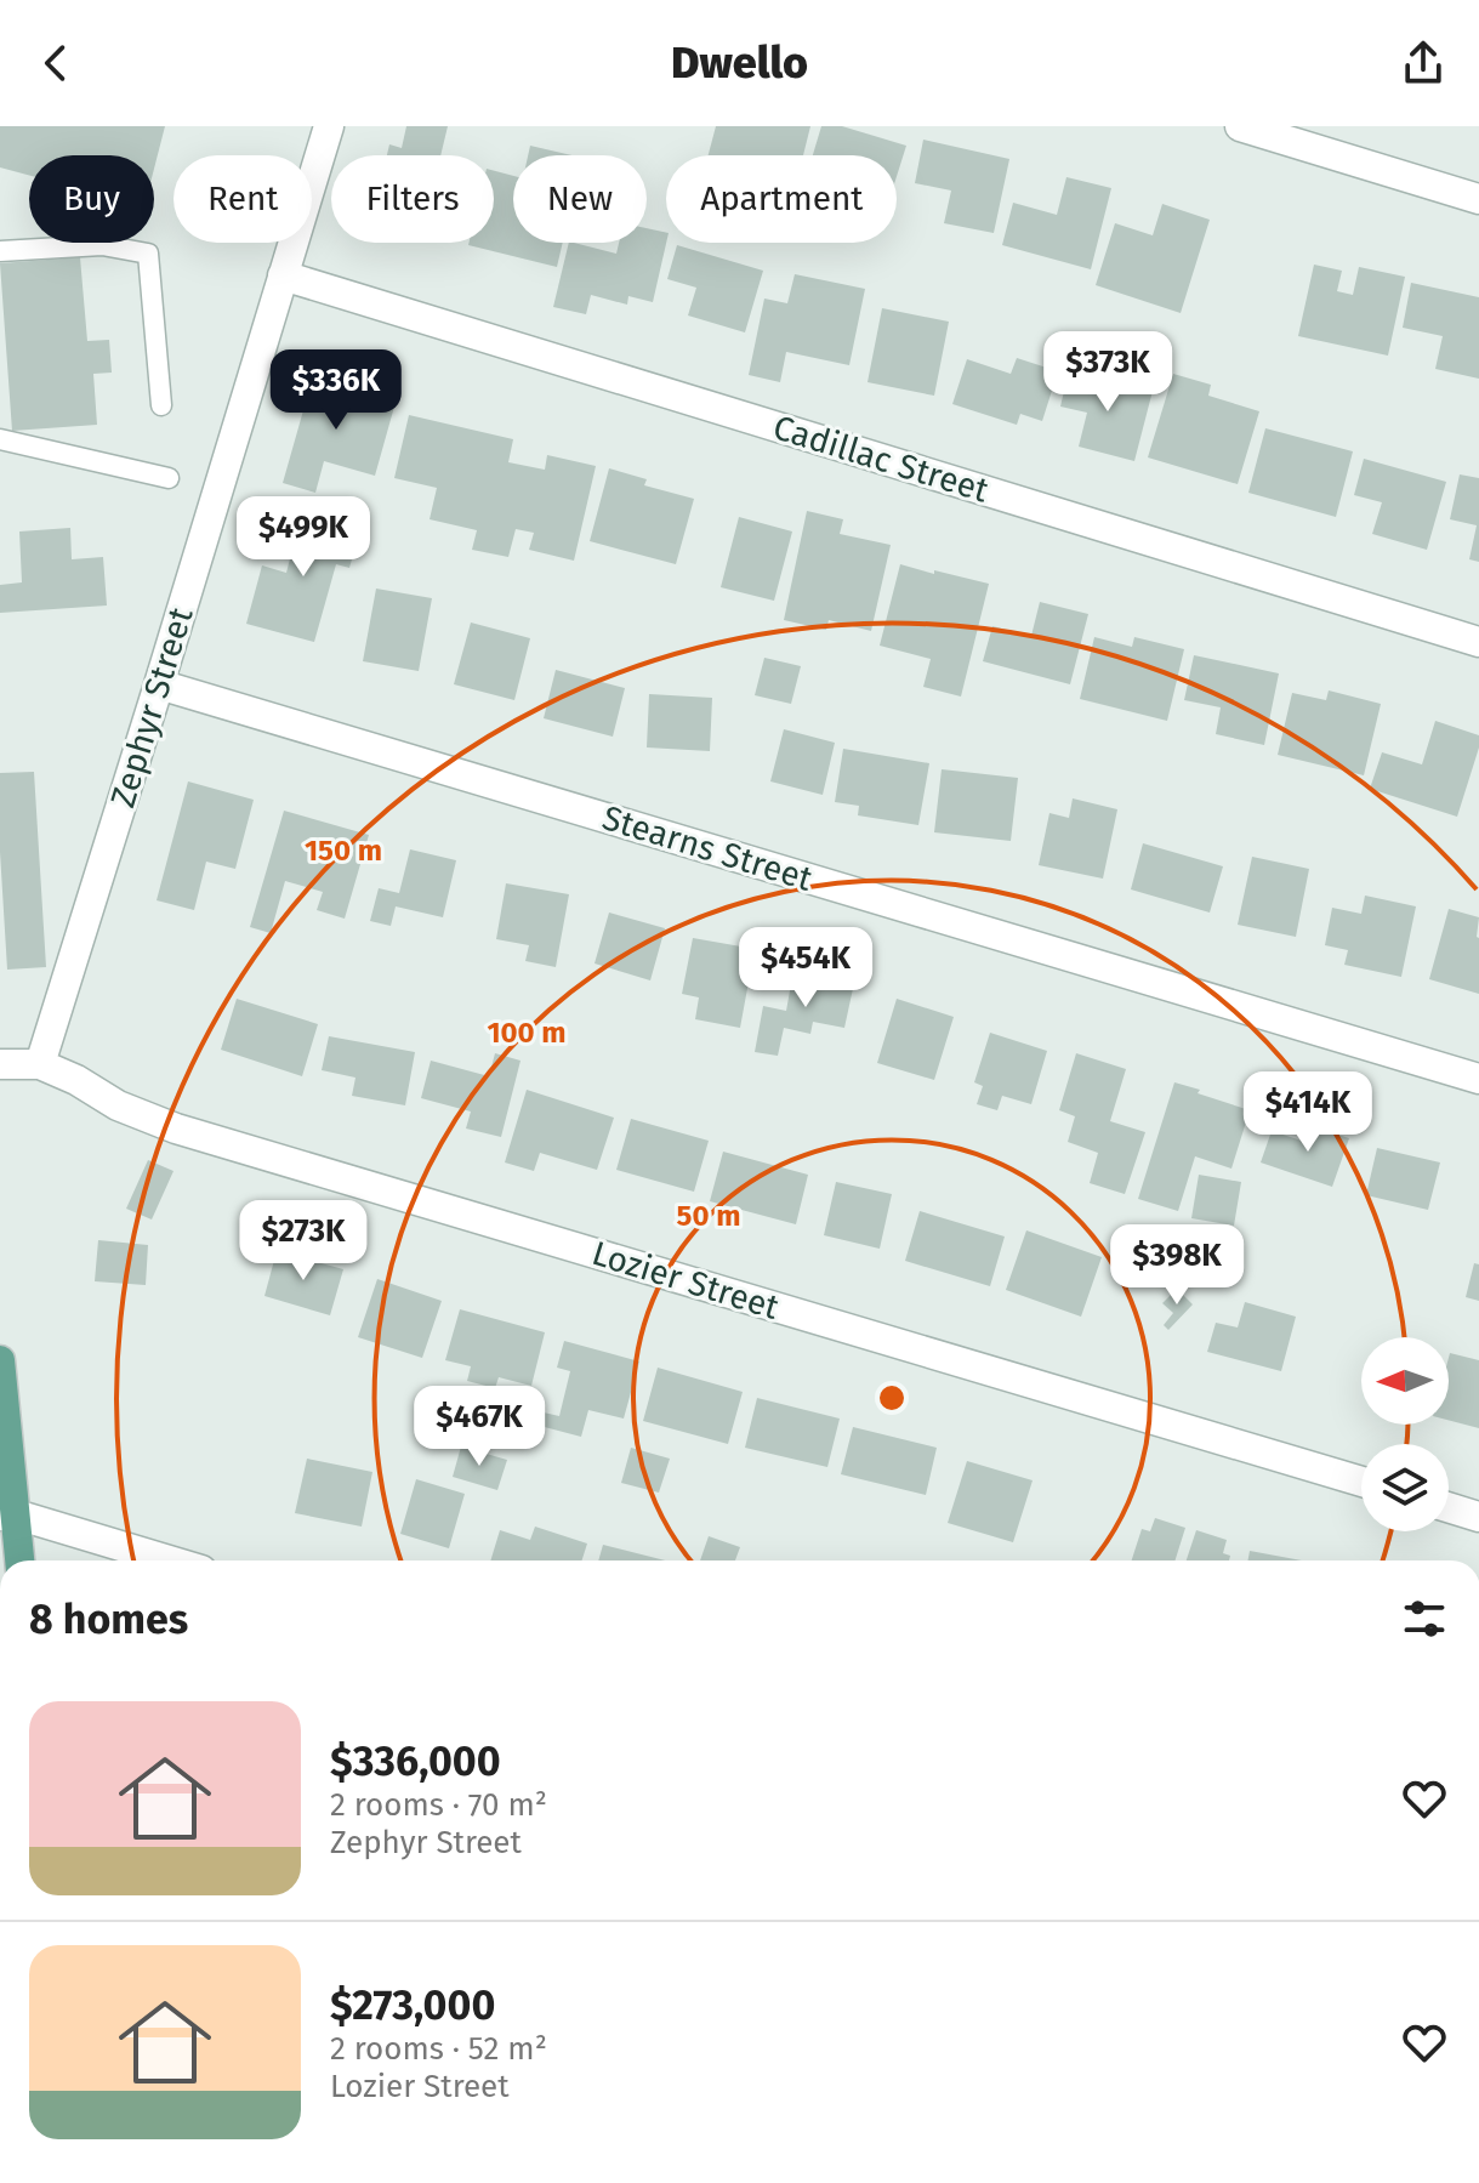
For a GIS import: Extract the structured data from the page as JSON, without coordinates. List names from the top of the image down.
{
  "streets": {
    "street": [
      "Cadillac Street",
      "Zephyr Street",
      "Stearns Street",
      "Lozier Street"
    ]
  },
  "crossings": [
    ["Cadillac Street", "Zephyr Street"],
    ["Zephyr Street", "Stearns Street"],
    ["Zephyr Street", "Lozier Street"]
  ],
  "north": "left",
  "page": {
    "header": "Dwello",
    "chip": [
      "Buy",
      "Rent",
      "Filters",
      "New",
      "Apartment"
    ],
    "price": [
      "$373K",
      "$336K",
      "$499K",
      "$454K",
      "$414K",
      "$273K",
      "$398K",
      "$467K"
    ],
    "heading": "8 homes",
    "list": [
      {
        "name": "$336,000",
        "note": "2 rooms · 70 m² · Zephyr Street"
      },
      {
        "name": "$273,000",
        "note": "2 rooms · 52 m² · Lozier Street"
      }
    ]
  },
  "rings": ["150 m", "100 m", "50 m"]
}
